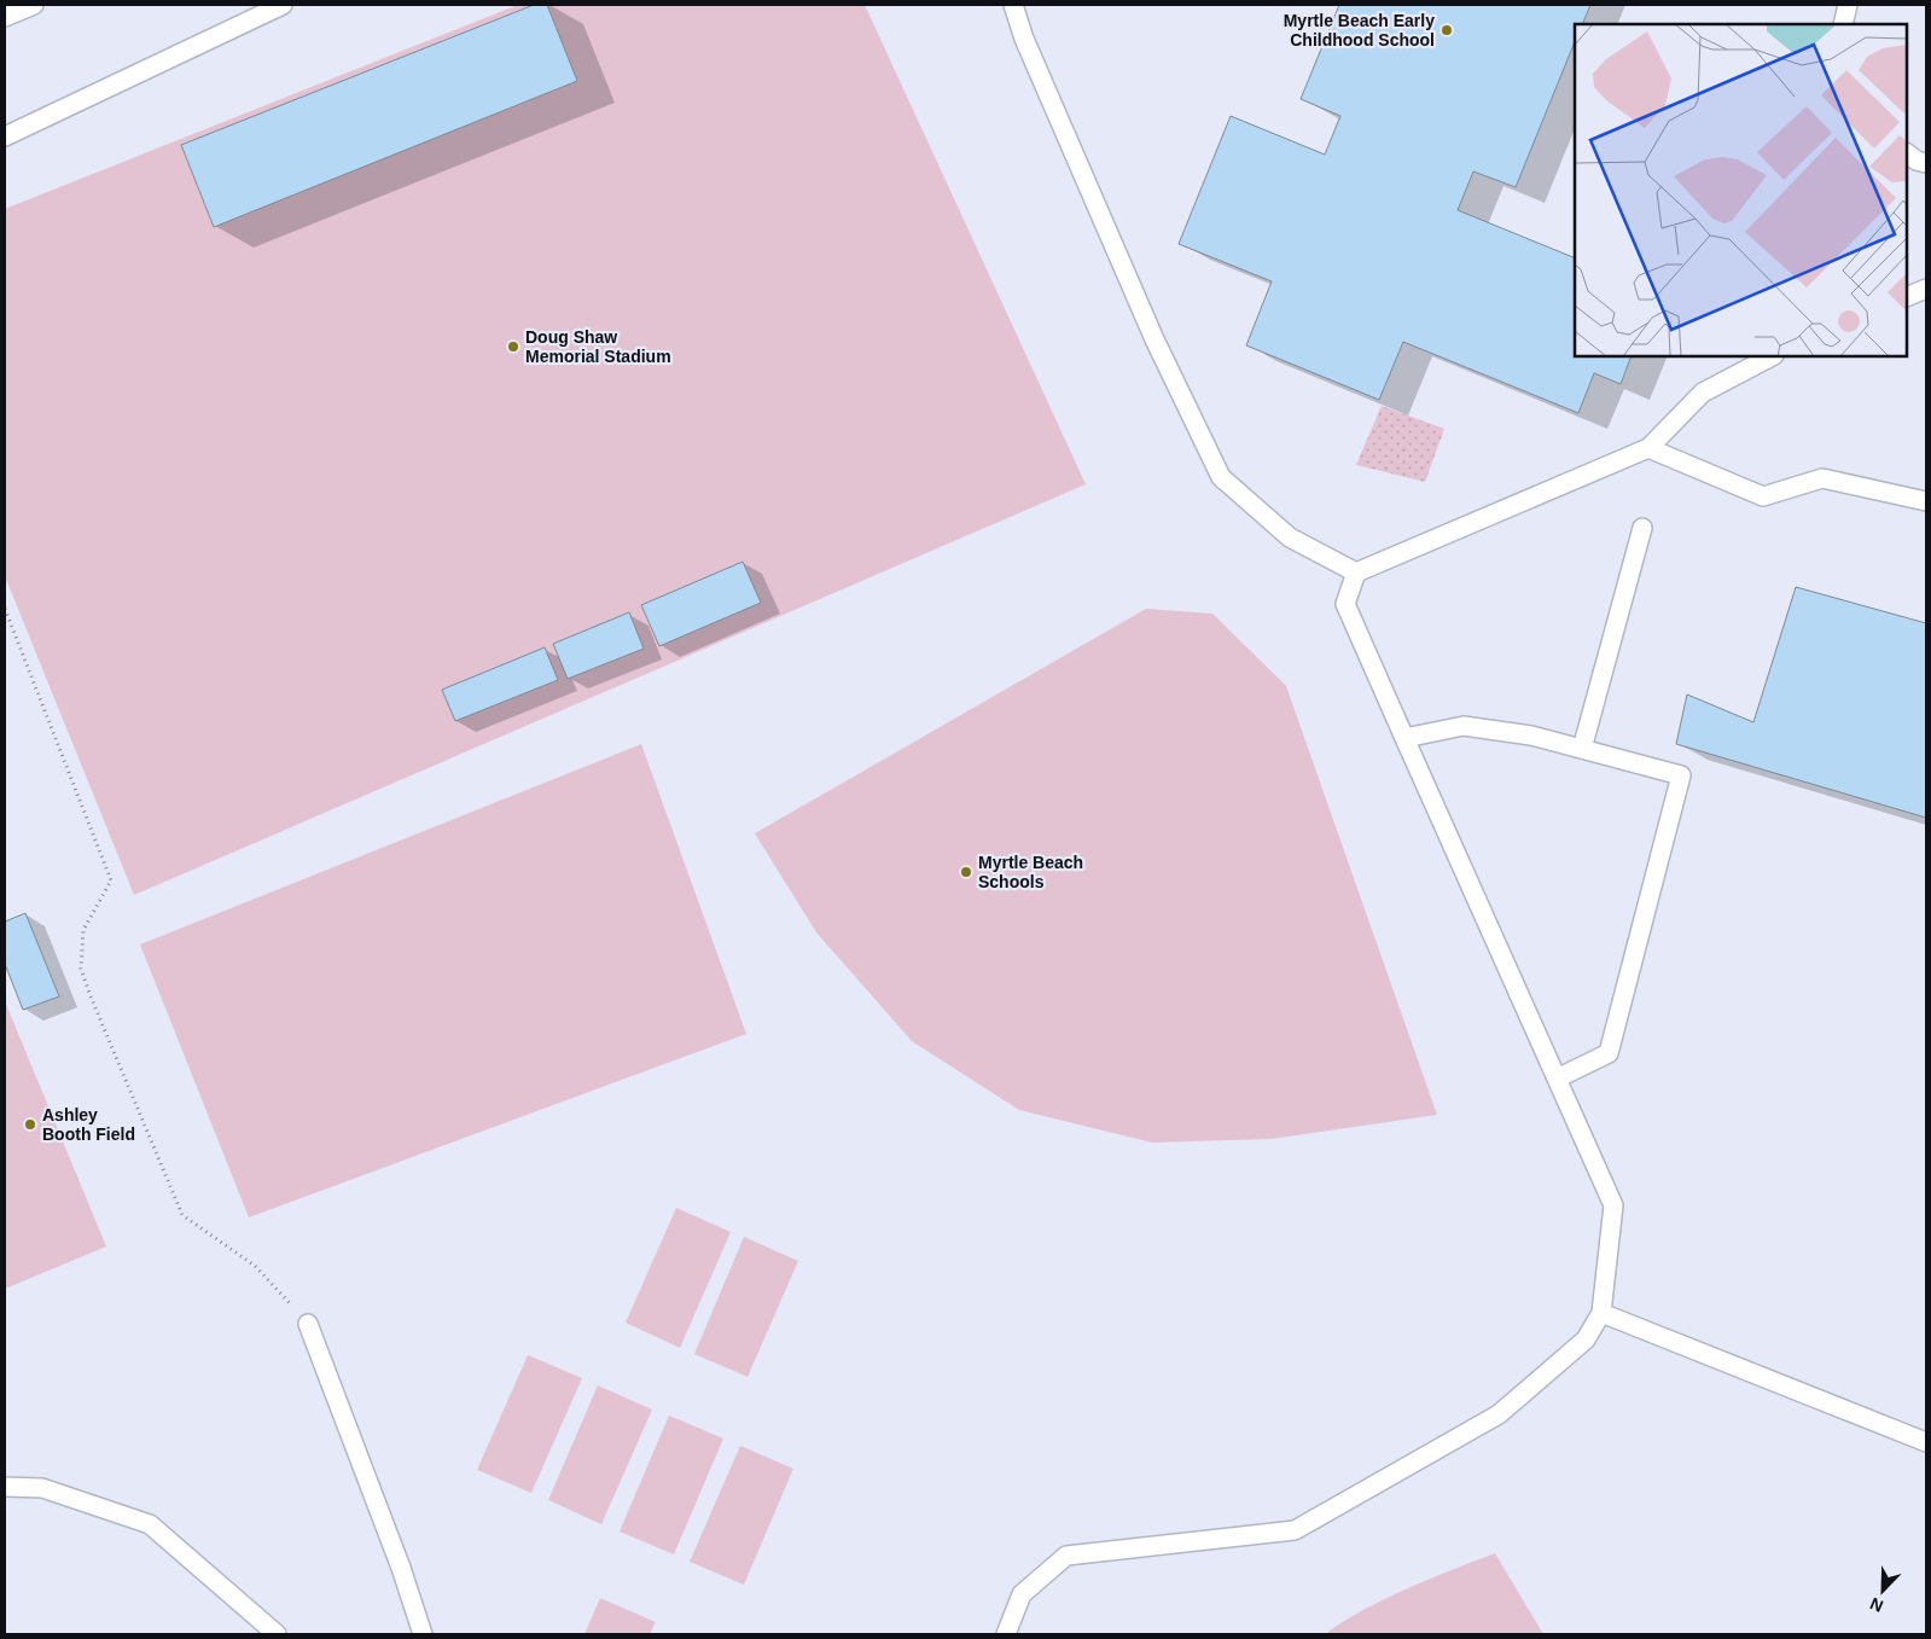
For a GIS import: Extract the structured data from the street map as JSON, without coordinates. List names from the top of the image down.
{
  "places": [
    "Myrtle Beach Early Childhood School",
    "Doug Shaw Memorial Stadium",
    "Myrtle Beach Schools",
    "Ashley Booth Field"
  ],
  "north": "bottom left"
}
